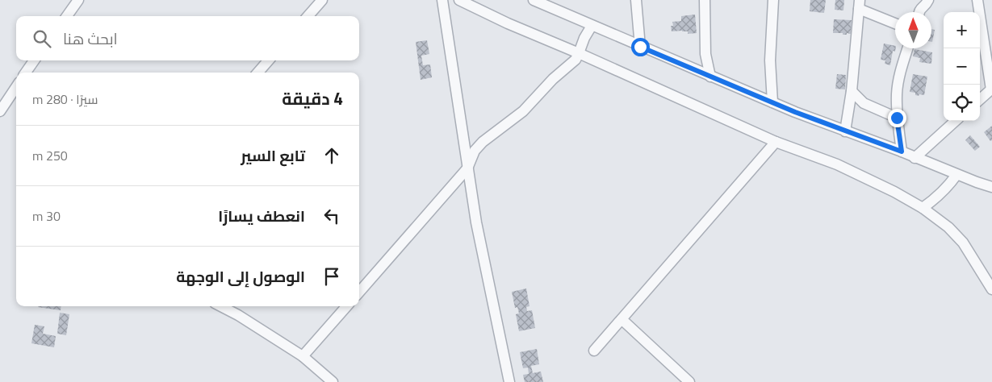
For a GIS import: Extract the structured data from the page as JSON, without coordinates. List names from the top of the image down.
{
  "north": "top",
  "page": {
    "map_buttons": ["+", "−"],
    "search": "ابحث هنا",
    "heading": ["4 دقيقة", "سيرًا · 280 m"],
    "list": [
      ["تابع السير", "250 m"],
      ["انعطف يسارًا", "30 m"],
      "الوصول إلى الوجهة"
    ]
  }
}
